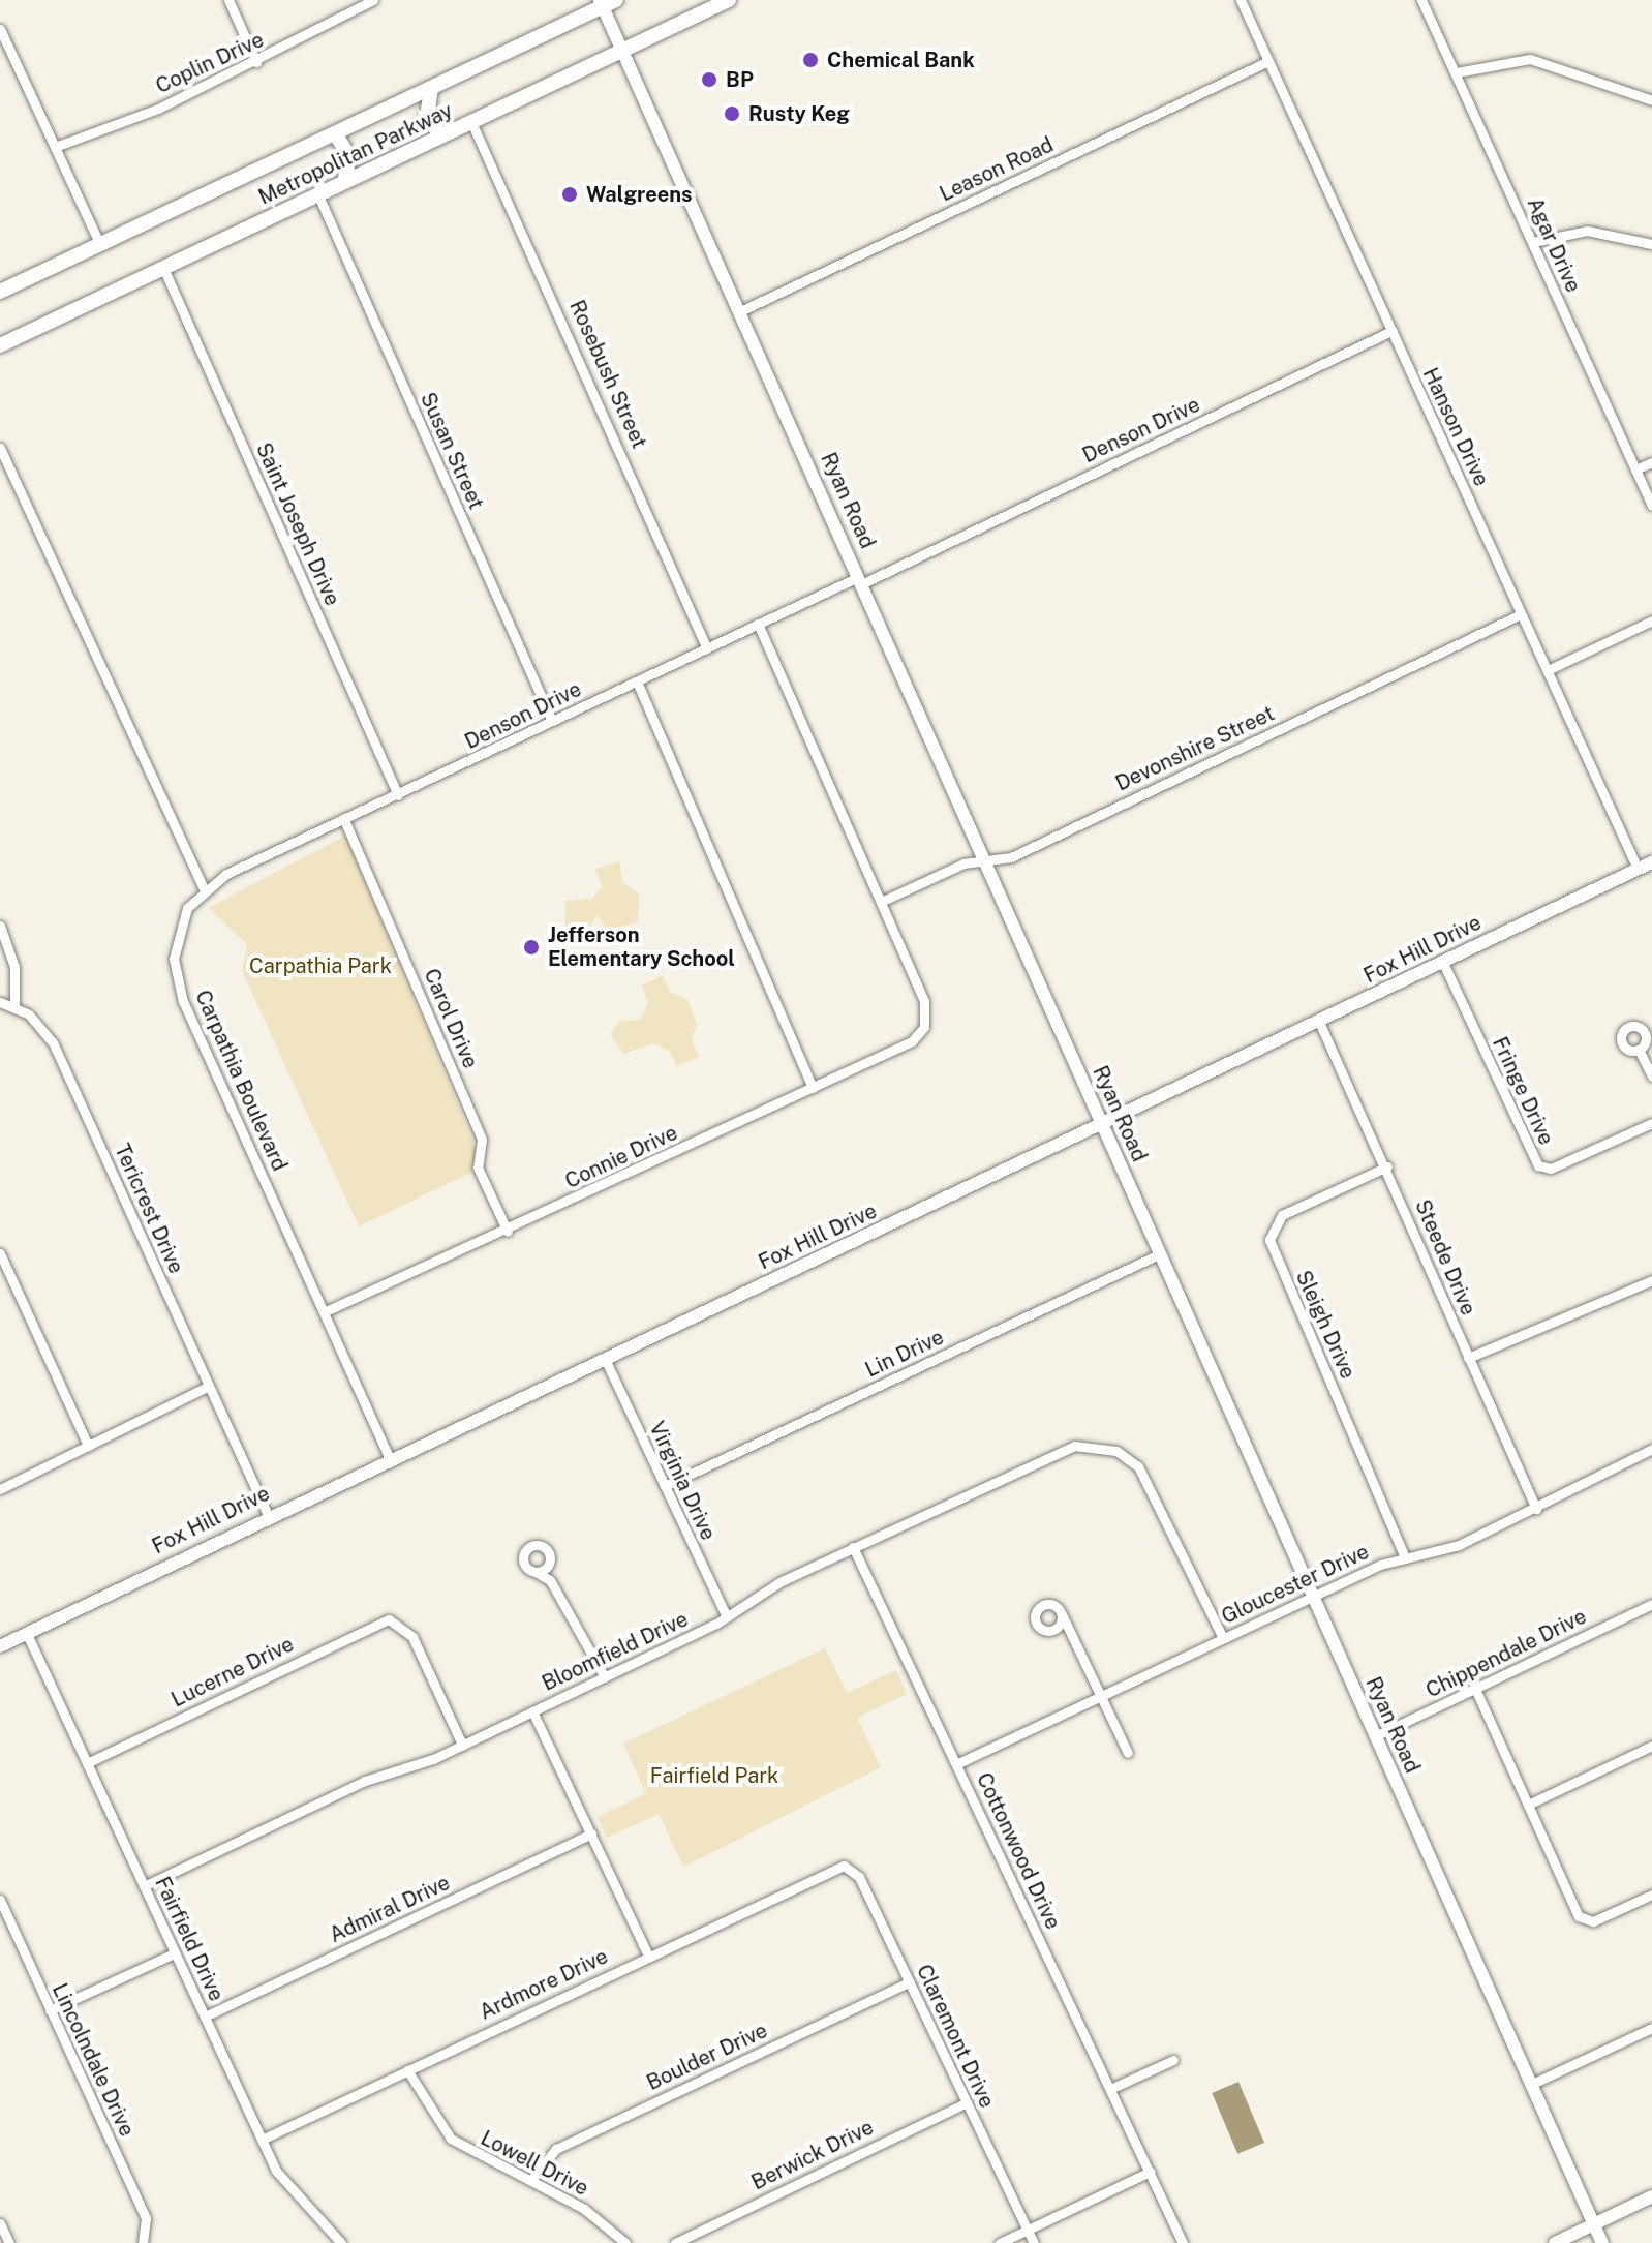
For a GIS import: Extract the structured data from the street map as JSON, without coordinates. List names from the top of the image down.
{
  "streets": {
    "main road": ["Metropolitan Parkway", "Ryan Road", "Fox Hill Drive"],
    "street": [
      "Coplin Drive",
      "Leason Road",
      "Agar Drive",
      "Rosebush Street",
      "Hanson Drive",
      "Denson Drive",
      "Susan Street",
      "Saint Joseph Drive",
      "Devonshire Street",
      "Carol Drive",
      "Carpathia Boulevard",
      "Fringe Drive",
      "Connie Drive",
      "Tericrest Drive",
      "Steede Drive",
      "Sleigh Drive",
      "Lin Drive",
      "Virginia Drive",
      "Gloucester Drive",
      "Bloomfield Drive",
      "Chippendale Drive",
      "Lucerne Drive",
      "Cottonwood Drive",
      "Admiral Drive",
      "Fairfield Drive",
      "Ardmore Drive",
      "Claremont Drive",
      "Boulder Drive",
      "Lincolndale Drive",
      "Berwick Drive",
      "Lowell Drive"
    ]
  },
  "crossings": [
    ["Metropolitan Parkway", "Rosebush Street"],
    ["Metropolitan Parkway", "Susan Street"],
    ["Metropolitan Parkway", "Ryan Road"],
    ["Metropolitan Parkway", "Saint Joseph Drive"],
    ["Leason Road", "Hanson Drive"],
    ["Leason Road", "Ryan Road"],
    ["Rosebush Street", "Denson Drive"],
    ["Hanson Drive", "Denson Drive"],
    ["Hanson Drive", "Devonshire Street"],
    ["Hanson Drive", "Fox Hill Drive"],
    ["Denson Drive", "Susan Street"],
    ["Denson Drive", "Ryan Road"],
    ["Denson Drive", "Saint Joseph Drive"],
    ["Denson Drive", "Carol Drive"],
    ["Denson Drive", "Carpathia Boulevard"],
    ["Ryan Road", "Devonshire Street"],
    ["Ryan Road", "Fox Hill Drive"],
    ["Ryan Road", "Lin Drive"],
    ["Ryan Road", "Gloucester Drive"],
    ["Ryan Road", "Chippendale Drive"],
    ["Devonshire Street", "Connie Drive"],
    ["Fox Hill Drive", "Carpathia Boulevard"],
    ["Fox Hill Drive", "Fringe Drive"],
    ["Fox Hill Drive", "Tericrest Drive"],
    ["Fox Hill Drive", "Steede Drive"],
    ["Fox Hill Drive", "Virginia Drive"],
    ["Fox Hill Drive", "Fairfield Drive"],
    ["Carol Drive", "Connie Drive"],
    ["Carpathia Boulevard", "Connie Drive"],
    ["Steede Drive", "Sleigh Drive"],
    ["Steede Drive", "Gloucester Drive"],
    ["Sleigh Drive", "Gloucester Drive"],
    ["Lin Drive", "Virginia Drive"],
    ["Virginia Drive", "Bloomfield Drive"],
    ["Gloucester Drive", "Bloomfield Drive"],
    ["Gloucester Drive", "Cottonwood Drive"],
    ["Bloomfield Drive", "Lucerne Drive"],
    ["Bloomfield Drive", "Cottonwood Drive"],
    ["Bloomfield Drive", "Fairfield Drive"],
    ["Lucerne Drive", "Fairfield Drive"],
    ["Admiral Drive", "Fairfield Drive"],
    ["Fairfield Drive", "Ardmore Drive"],
    ["Ardmore Drive", "Claremont Drive"],
    ["Ardmore Drive", "Lowell Drive"],
    ["Claremont Drive", "Boulder Drive"],
    ["Claremont Drive", "Berwick Drive"],
    ["Boulder Drive", "Lowell Drive"]
  ],
  "parks": ["Carpathia Park", "Fairfield Park"],
  "places": [
    "Chemical Bank",
    "BP",
    "Rusty Keg",
    "Walgreens",
    "Jefferson Elementary School"
  ]
}
